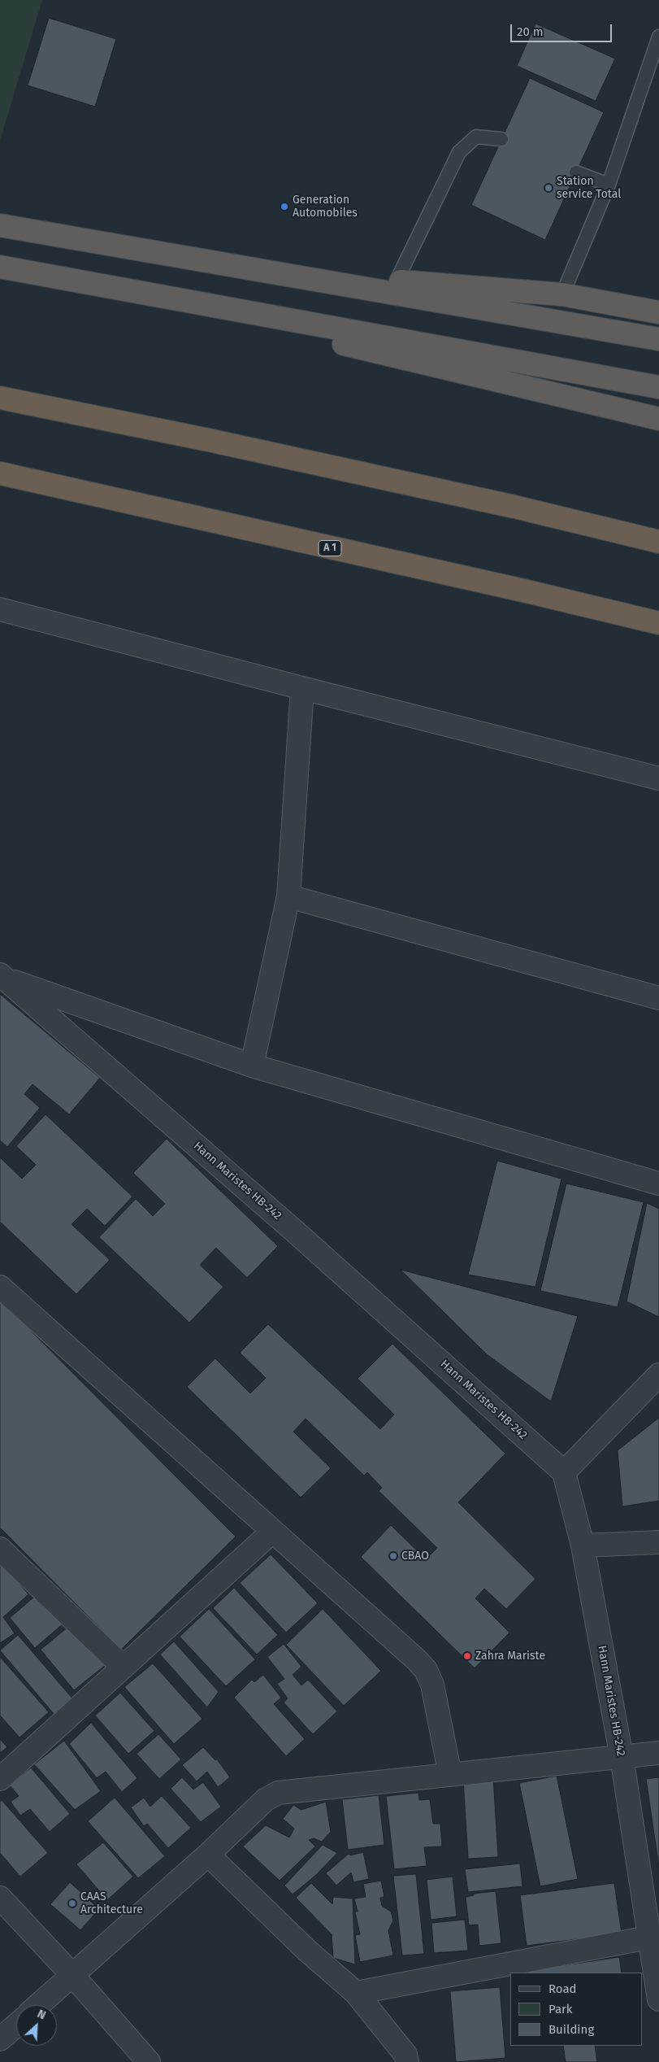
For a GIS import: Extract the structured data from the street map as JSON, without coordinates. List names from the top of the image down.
{
  "streets": {
    "highway": ["A 1"],
    "street": ["Hann Maristes HB-242"]
  },
  "places": [
    "Station service Total",
    "Generation Automobiles",
    "CBAO",
    "Zahra Mariste",
    "CAAS Architecture"
  ],
  "legend": ["Road", "Park", "Building"],
  "scale_bar": "20 m",
  "north": "top right"
}
